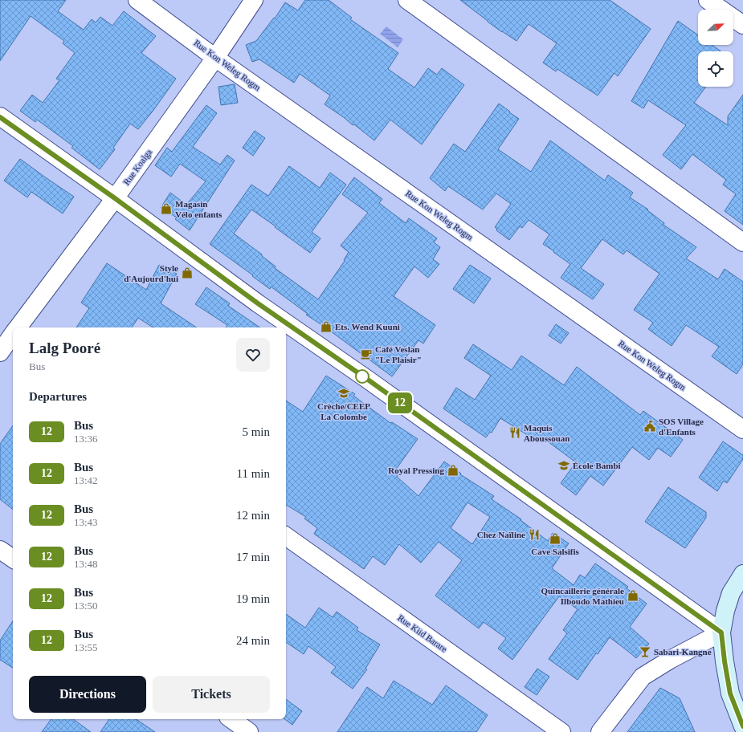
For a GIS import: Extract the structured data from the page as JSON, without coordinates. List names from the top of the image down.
{
  "streets": {
    "street": ["Rue Kon Weleg Rogm", "Rue Koalga", "Rue Kiid Barare"]
  },
  "crossings": [
    ["Rue Kon Weleg Rogm", "Rue Koalga"]
  ],
  "places": {
    "shop": [
      "Magasin Vélo enfants",
      "Style d'Aujourd'hui",
      "Ets. Wend Kuuni",
      "Royal Pressing",
      "Cave Salsifis",
      "Quincaillerie générale Ilboudo Mathieu"
    ],
    "cafe": ["Café Veslan \"Le Plaisir\""],
    "school or university": ["Crèche/CEEP La Colombe", "École Bambi"],
    "public building": ["SOS Village d'Enfants"],
    "restaurant": ["Maquis Aboussouan", "Chez Naïline"],
    "bar": ["Sabari-Kangne"]
  },
  "lines": ["bus line 12"],
  "north": "top right",
  "page": {
    "on_map": "12",
    "heading": [
      ["Lalg Pooré", "Bus"],
      "Departures"
    ],
    "list": [
      {
        "mark": "12",
        "name": "Bus",
        "note": "13:36",
        "value": "5 min"
      },
      {
        "mark": "12",
        "name": "Bus",
        "note": "13:42",
        "value": "11 min"
      },
      {
        "mark": "12",
        "name": "Bus",
        "note": "13:43",
        "value": "12 min"
      },
      {
        "mark": "12",
        "name": "Bus",
        "note": "13:48",
        "value": "17 min"
      },
      {
        "mark": "12",
        "name": "Bus",
        "note": "13:50",
        "value": "19 min"
      },
      {
        "mark": "12",
        "name": "Bus",
        "note": "13:55",
        "value": "24 min"
      }
    ],
    "buttons": ["Directions", "Tickets"]
  }
}
